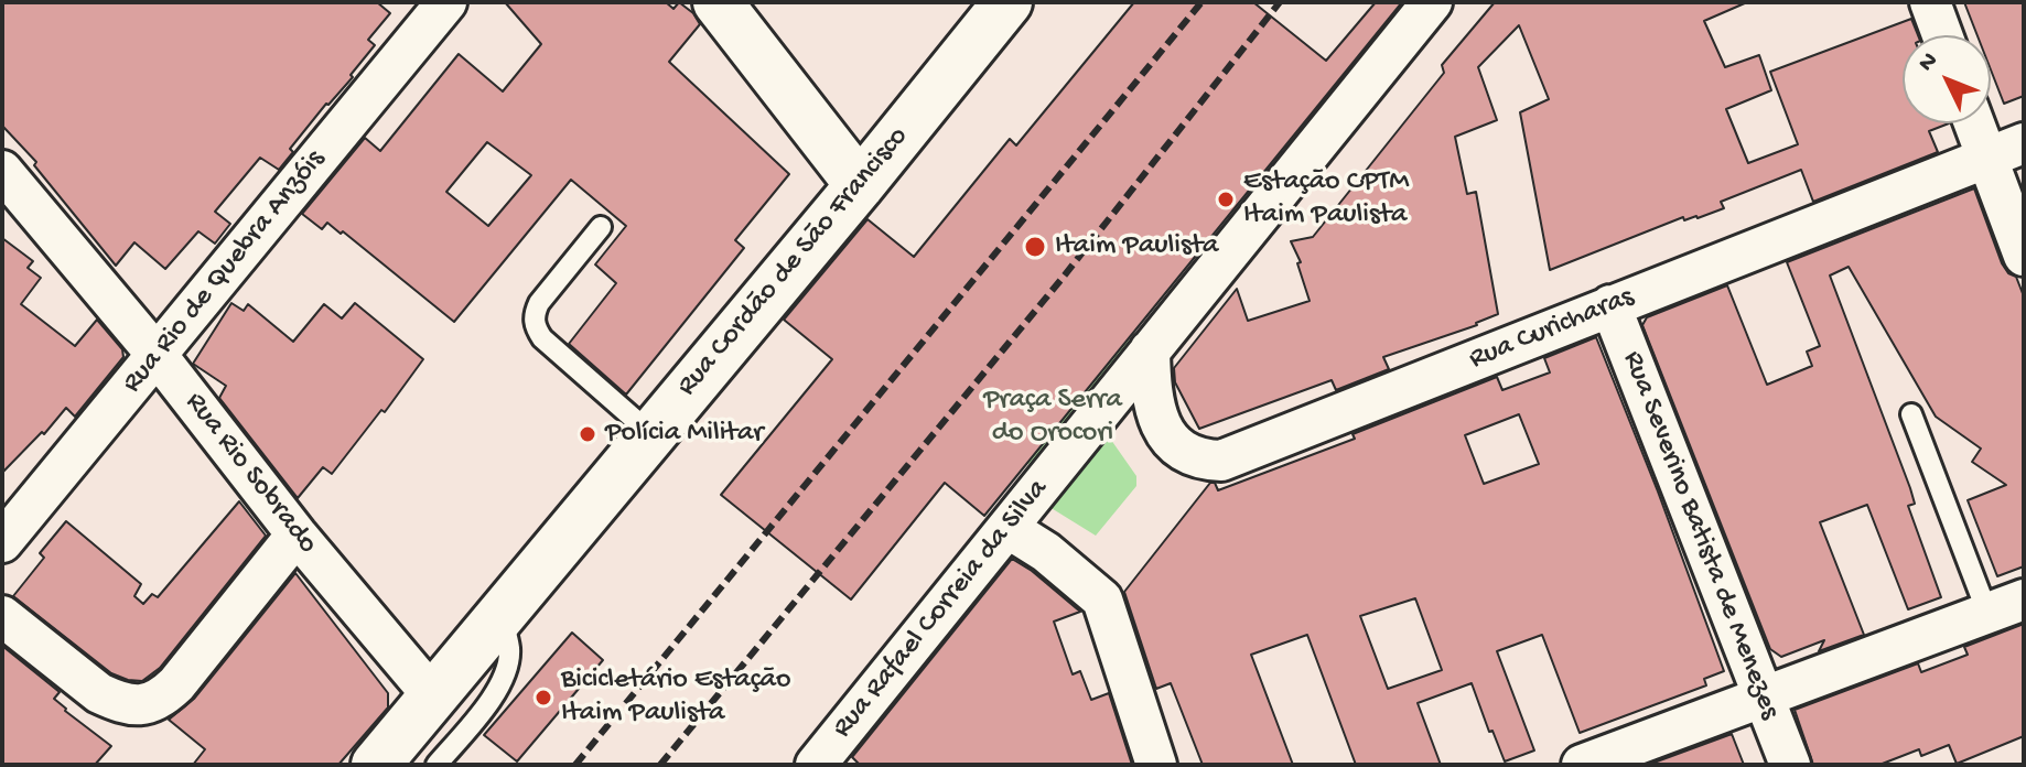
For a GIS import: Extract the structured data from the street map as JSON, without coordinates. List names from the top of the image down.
{
  "streets": {
    "street": [
      "Rua Cordão de São Francisco",
      "Rua Rio de Quebra Anzóis",
      "Rua Curicharas",
      "Rua Rio Sobrado",
      "Rua Severino Batista de Menezes",
      "Rua Rafael Correia da Silva"
    ]
  },
  "crossings": [
    ["Rua Cordão de São Francisco", "Rua Rio Sobrado"],
    ["Rua Rio de Quebra Anzóis", "Rua Rio Sobrado"],
    ["Rua Curicharas", "Rua Severino Batista de Menezes"],
    ["Rua Curicharas", "Rua Rafael Correia da Silva"]
  ],
  "parks": ["Praça Serra do Orocori"],
  "places": [
    "Estação CPTM Itaim Paulista",
    "Itaim Paulista",
    "Polícia Militar",
    "Bicicletário Estação Itaim Paulista"
  ],
  "north": "top left"
}
